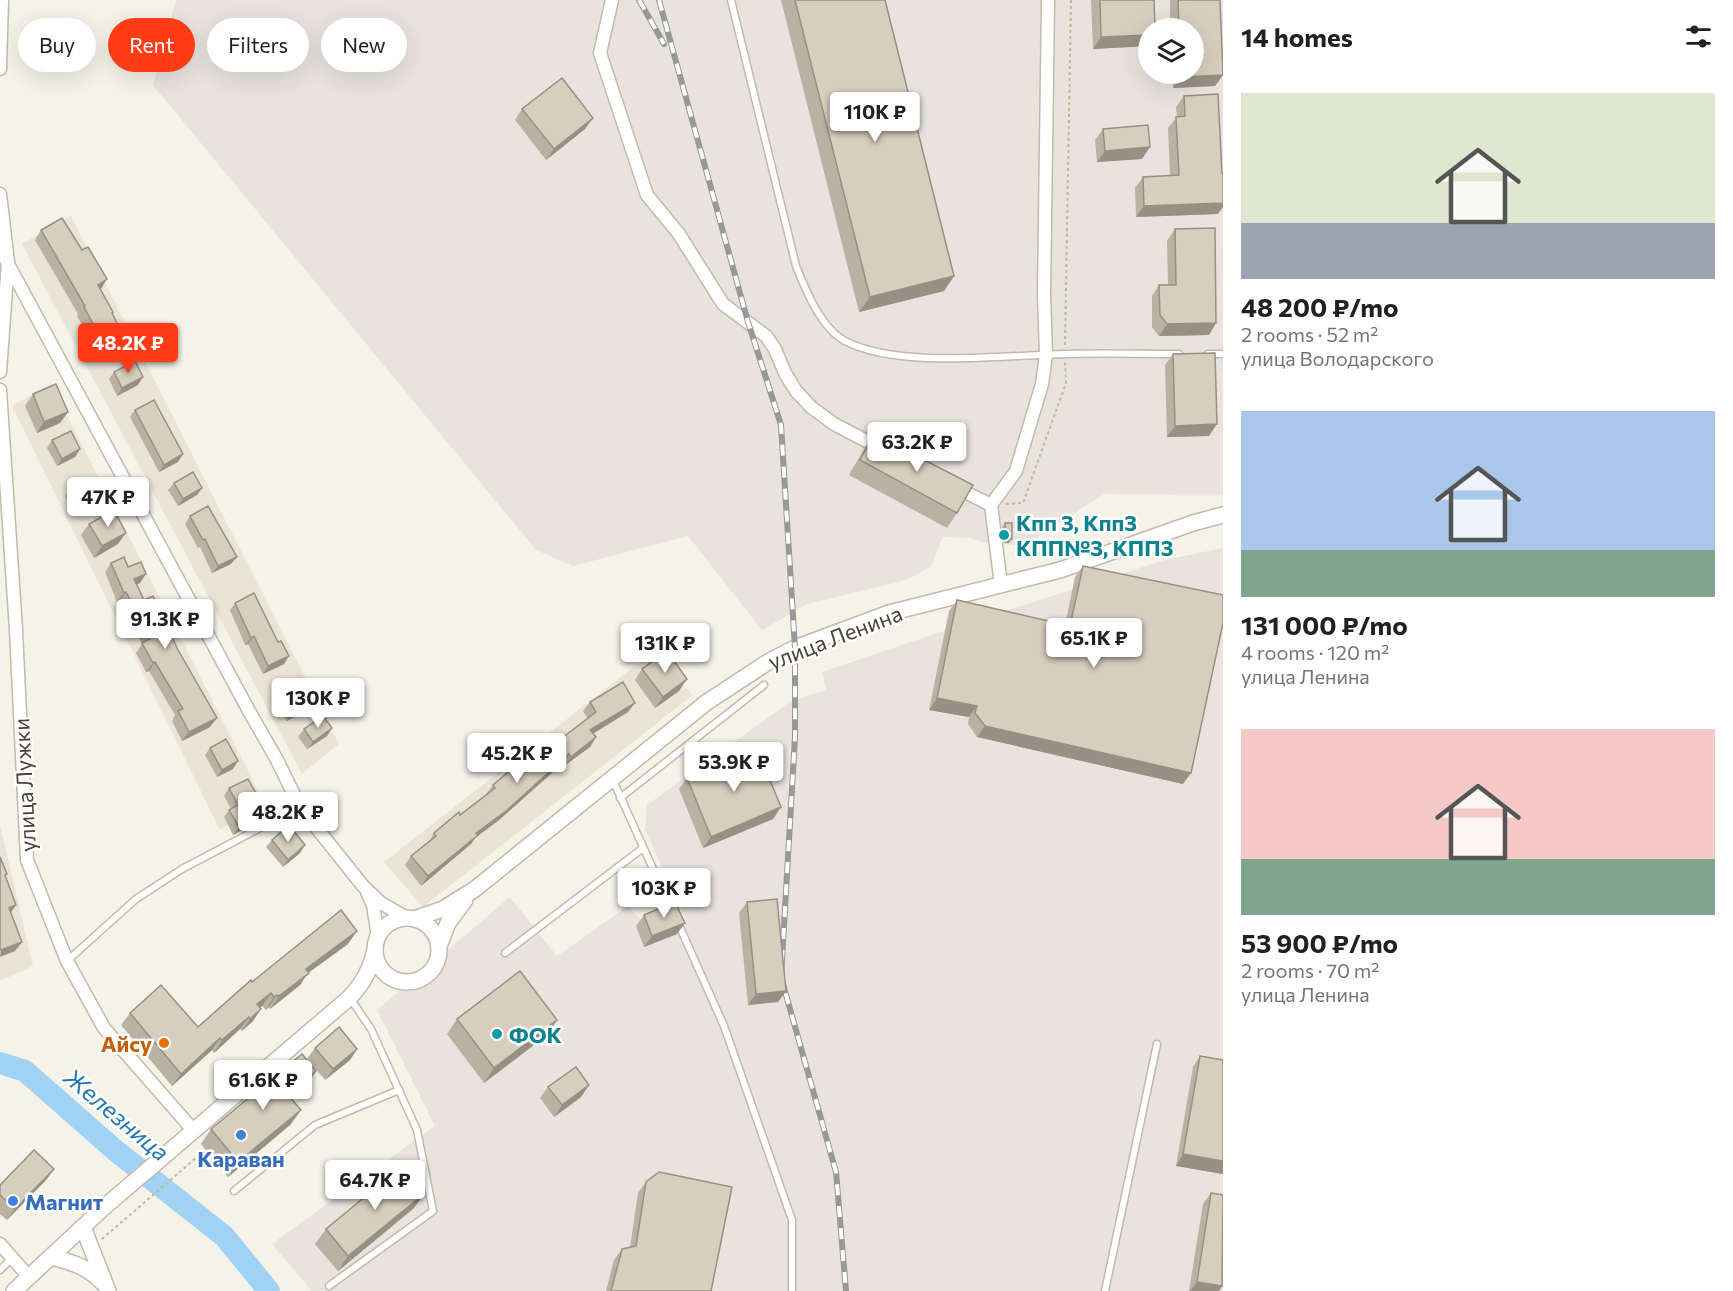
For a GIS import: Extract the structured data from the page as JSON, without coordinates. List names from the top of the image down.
{
  "streets": {
    "street": ["улица Ленина", "улица Лужки"]
  },
  "water": ["Железница"],
  "places": [
    "Кпп 3, Кпп3 КПП№3, КПП3",
    "ФОК",
    "Айсу",
    "Караван",
    "Магнит"
  ],
  "page": {
    "heading": "14 homes",
    "chip": [
      "Buy",
      "Rent",
      "Filters",
      "New"
    ],
    "list": [
      {
        "name": "48 200 ₽/mo",
        "note": "2 rooms · 52 m² · улица Володарского"
      },
      {
        "name": "131 000 ₽/mo",
        "note": "4 rooms · 120 m² · улица Ленина"
      },
      {
        "name": "53 900 ₽/mo",
        "note": "2 rooms · 70 m² · улица Ленина"
      }
    ],
    "price": [
      "110K ₽",
      "48.2K ₽",
      "63.2K ₽",
      "47K ₽",
      "91.3K ₽",
      "65.1K ₽",
      "131K ₽",
      "130K ₽",
      "45.2K ₽",
      "53.9K ₽",
      "48.2K ₽",
      "103K ₽",
      "61.6K ₽",
      "64.7K ₽"
    ]
  }
}
